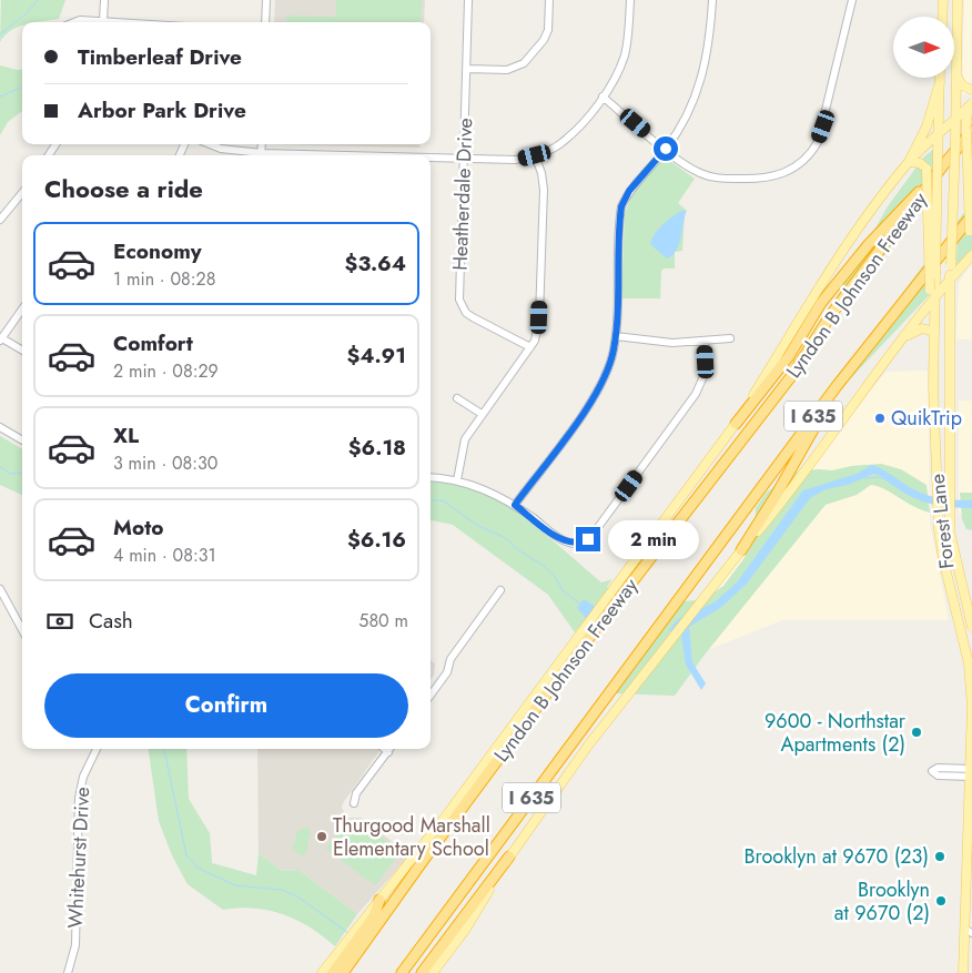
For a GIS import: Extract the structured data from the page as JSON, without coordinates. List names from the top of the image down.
{
  "streets": {
    "highway": ["Lyndon B Johnson Freeway", "I 635"],
    "main road": ["Forest Lane"],
    "street": ["Heatherdale Drive", "Whitehurst Drive"]
  },
  "places": [
    "QuikTrip",
    "9600 - Northstar Apartments (2)",
    "Thurgood Marshall Elementary School",
    "Brooklyn at 9670 (23)",
    "Brooklyn at 9670 (2)"
  ],
  "north": "right",
  "page": {
    "banner": ["Timberleaf Drive", "Arbor Park Drive"],
    "heading": "Choose a ride",
    "list": [
      {
        "name": "Economy",
        "note": "1 min · 08:28",
        "value": "$3.64"
      },
      {
        "name": "Comfort",
        "note": "2 min · 08:29",
        "value": "$4.91"
      },
      {
        "name": "XL",
        "note": "3 min · 08:30",
        "value": "$6.18"
      },
      {
        "name": "Moto",
        "note": "4 min · 08:31",
        "value": "$6.16"
      }
    ],
    "bubble": "2 min",
    "pay": ["Cash", "580 m"],
    "buttons": "Confirm"
  }
}
